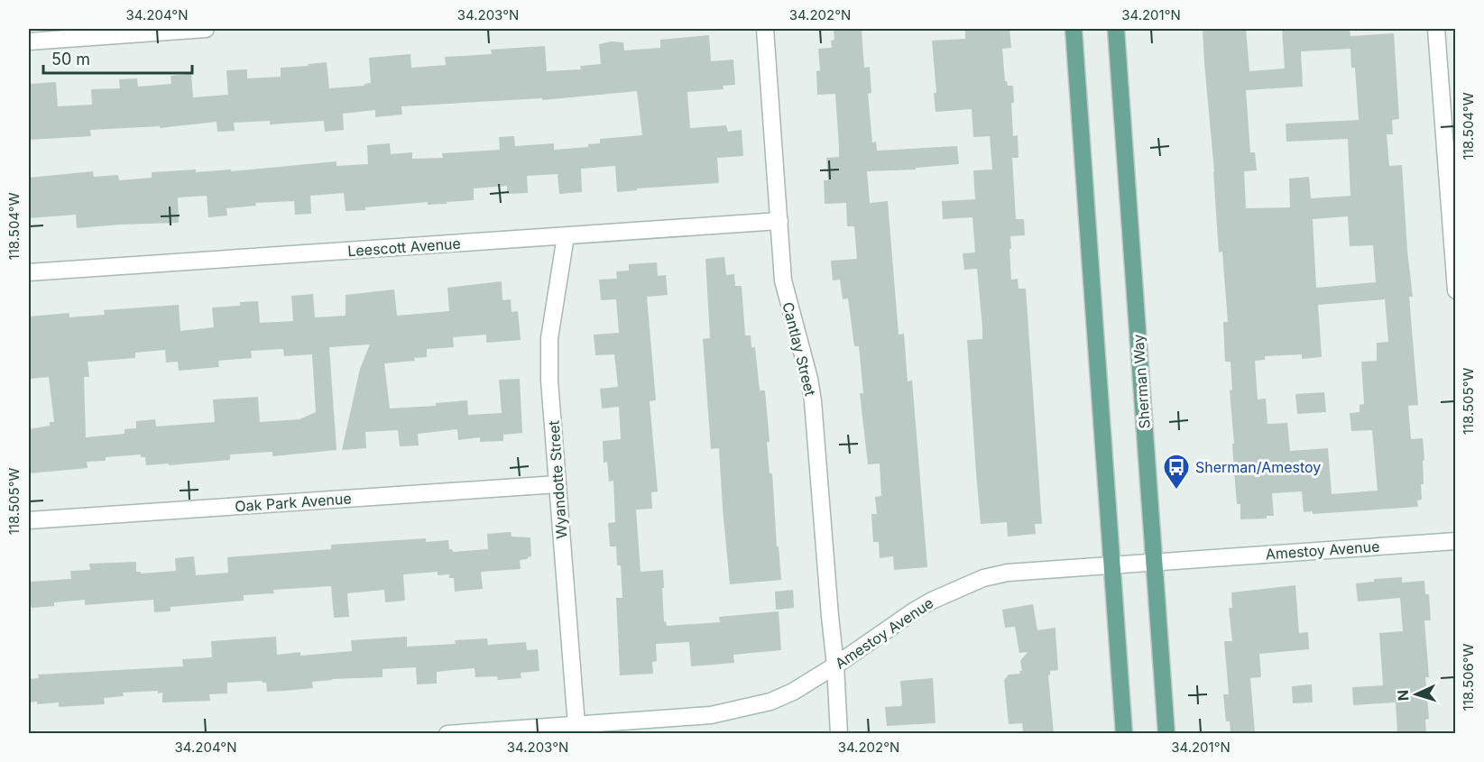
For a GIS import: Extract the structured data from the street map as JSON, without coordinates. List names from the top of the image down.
{
  "streets": {
    "main road": ["Sherman Way"],
    "street": [
      "Leescott Avenue",
      "Cantlay Street",
      "Wyandotte Street",
      "Oak Park Avenue",
      "Amestoy Avenue"
    ]
  },
  "crossings": [
    ["Leescott Avenue", "Cantlay Street"],
    ["Leescott Avenue", "Wyandotte Street"],
    ["Cantlay Street", "Amestoy Avenue"],
    ["Sherman Way", "Amestoy Avenue"],
    ["Wyandotte Street", "Oak Park Avenue"],
    ["Wyandotte Street", "Amestoy Avenue"]
  ],
  "places": {
    "bus stop": ["Sherman/Amestoy"]
  },
  "scale_bar": "50 m",
  "north": "left",
  "coordinates": [
    "34.204°N",
    "34.203°N",
    "34.202°N",
    "34.201°N",
    "118.504°W",
    "118.505°W",
    "118.506°W"
  ]
}
